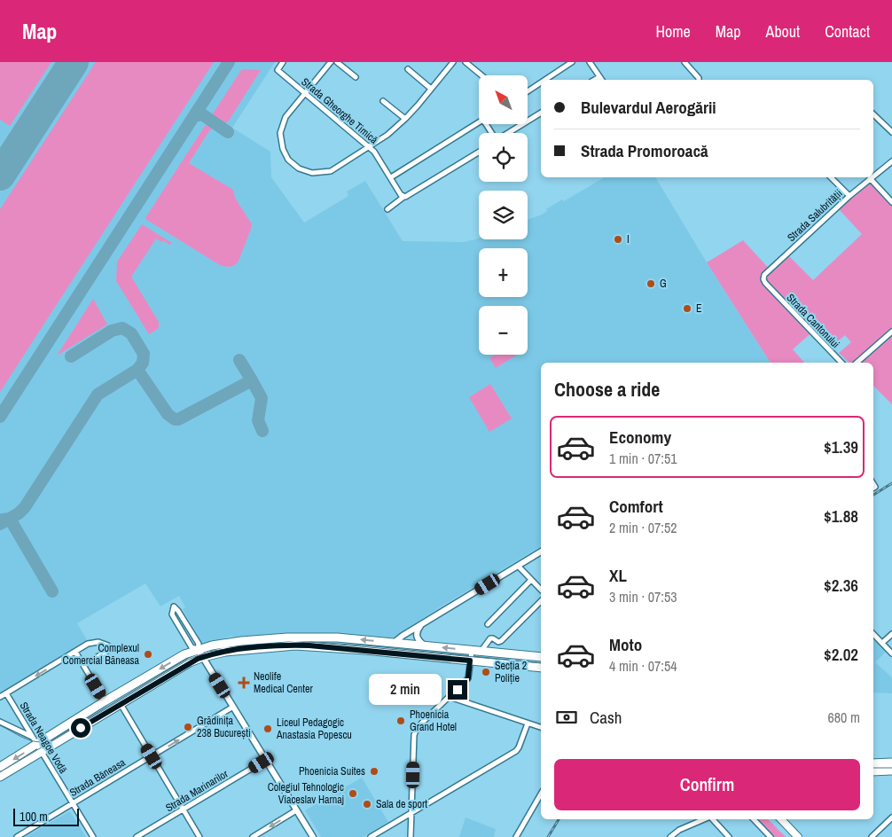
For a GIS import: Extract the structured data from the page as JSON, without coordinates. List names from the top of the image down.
{
  "streets": {
    "street": [
      "Strada Gheorghe Timică",
      "Strada Salubrității",
      "Strada Cantonului",
      "Strada Neagoe Vodă",
      "Strada Băneasa",
      "Strada Marinarilor"
    ]
  },
  "crossings": [
    ["Strada Salubrității", "Strada Cantonului"],
    ["Strada Neagoe Vodă", "Strada Băneasa"]
  ],
  "one_way": ["Strada Băneasa"],
  "places": {
    "other": [
      "I",
      "G",
      "E",
      "Complexul Comercial Băneasa",
      "Secția 2 Poliție",
      "Phoenicia Grand Hotel",
      "Grădinița 238 București",
      "Liceul Pedagogic Anastasia Popescu",
      "Phoenicia Suites",
      "Colegiul Tehnologic Viaceslav Harnaj",
      "Sala de sport"
    ],
    "health": ["Neolife Medical Center"]
  },
  "scale_bar": "100 m",
  "north": "top left",
  "page": {
    "header": "Map",
    "nav": [
      "Home",
      "Map",
      "About",
      "Contact"
    ],
    "map_buttons": ["+", "−"],
    "banner": ["Bulevardul Aerogării", "Strada Promoroacă"],
    "heading": "Choose a ride",
    "list": [
      {
        "name": "Economy",
        "note": "1 min · 07:51",
        "value": "$1.39"
      },
      {
        "name": "Comfort",
        "note": "2 min · 07:52",
        "value": "$1.88"
      },
      {
        "name": "XL",
        "note": "3 min · 07:53",
        "value": "$2.36"
      },
      {
        "name": "Moto",
        "note": "4 min · 07:54",
        "value": "$2.02"
      }
    ],
    "bubble": "2 min",
    "pay": ["Cash", "680 m"],
    "buttons": "Confirm",
    "scale": "100 m"
  }
}
